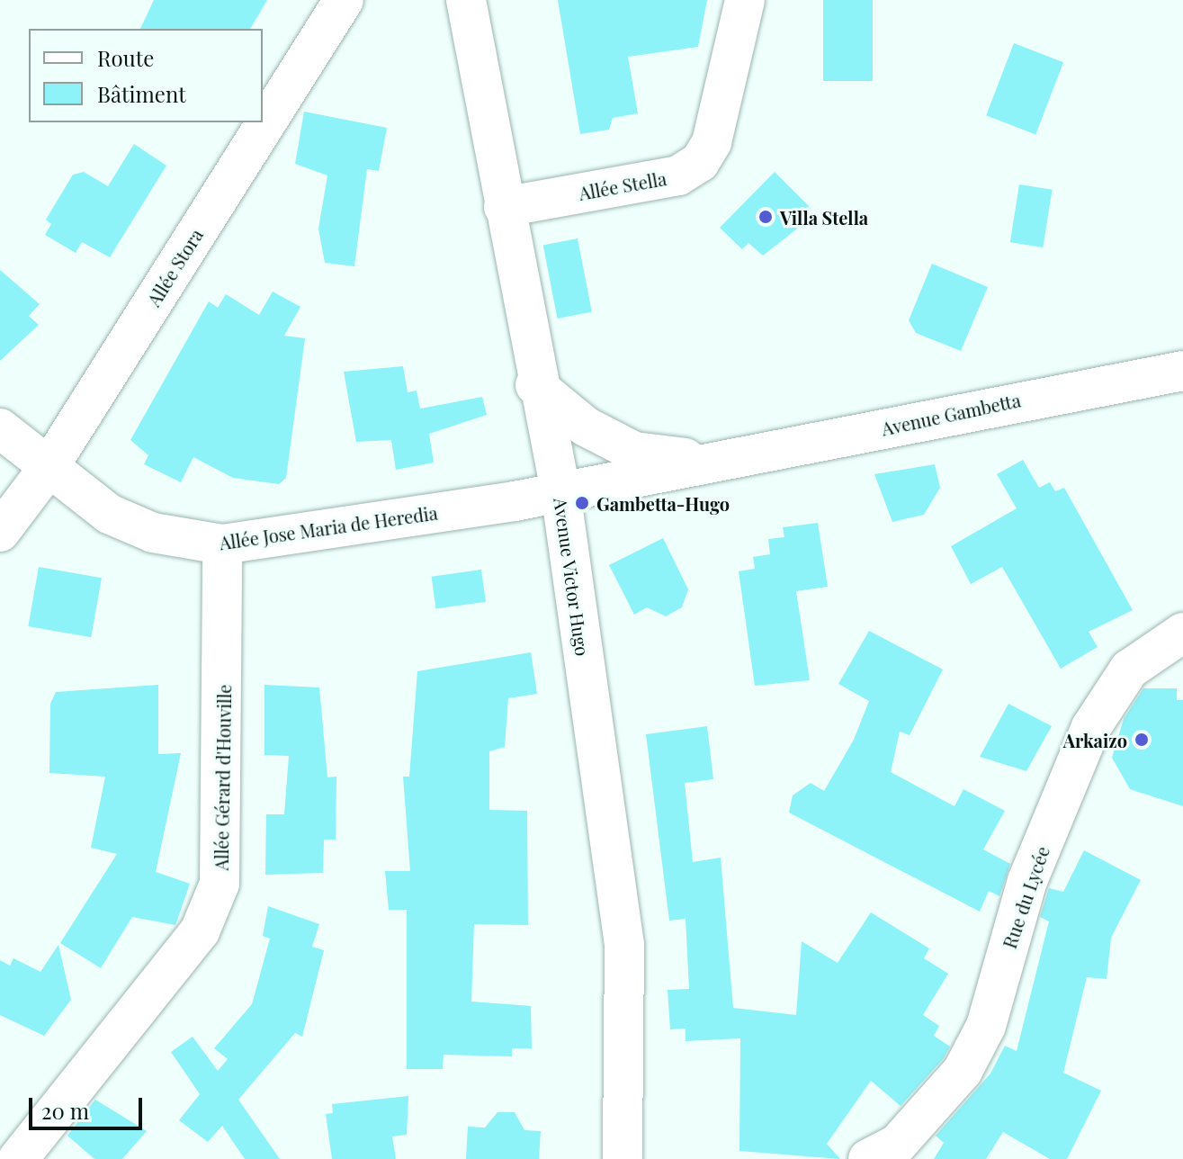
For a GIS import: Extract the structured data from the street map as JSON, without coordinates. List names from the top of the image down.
{
  "streets": {
    "street": [
      "Allée Stella",
      "Allée Stora",
      "Avenue Gambetta",
      "Allée Jose Maria de Heredia",
      "Avenue Victor Hugo",
      "Allée Gérard d'Houville",
      "Rue du Lycée"
    ]
  },
  "crossings": [
    ["Allée Stella", "Avenue Victor Hugo"],
    ["Allée Stora", "Allée Jose Maria de Heredia"],
    ["Avenue Gambetta", "Allée Jose Maria de Heredia"],
    ["Avenue Gambetta", "Avenue Victor Hugo"],
    ["Allée Jose Maria de Heredia", "Avenue Victor Hugo"],
    ["Allée Jose Maria de Heredia", "Allée Gérard d'Houville"]
  ],
  "places": ["Villa Stella", "Gambetta-Hugo", "Arkaizo"],
  "legend": ["Route", "Bâtiment"],
  "scale_bar": "20 m"
}
